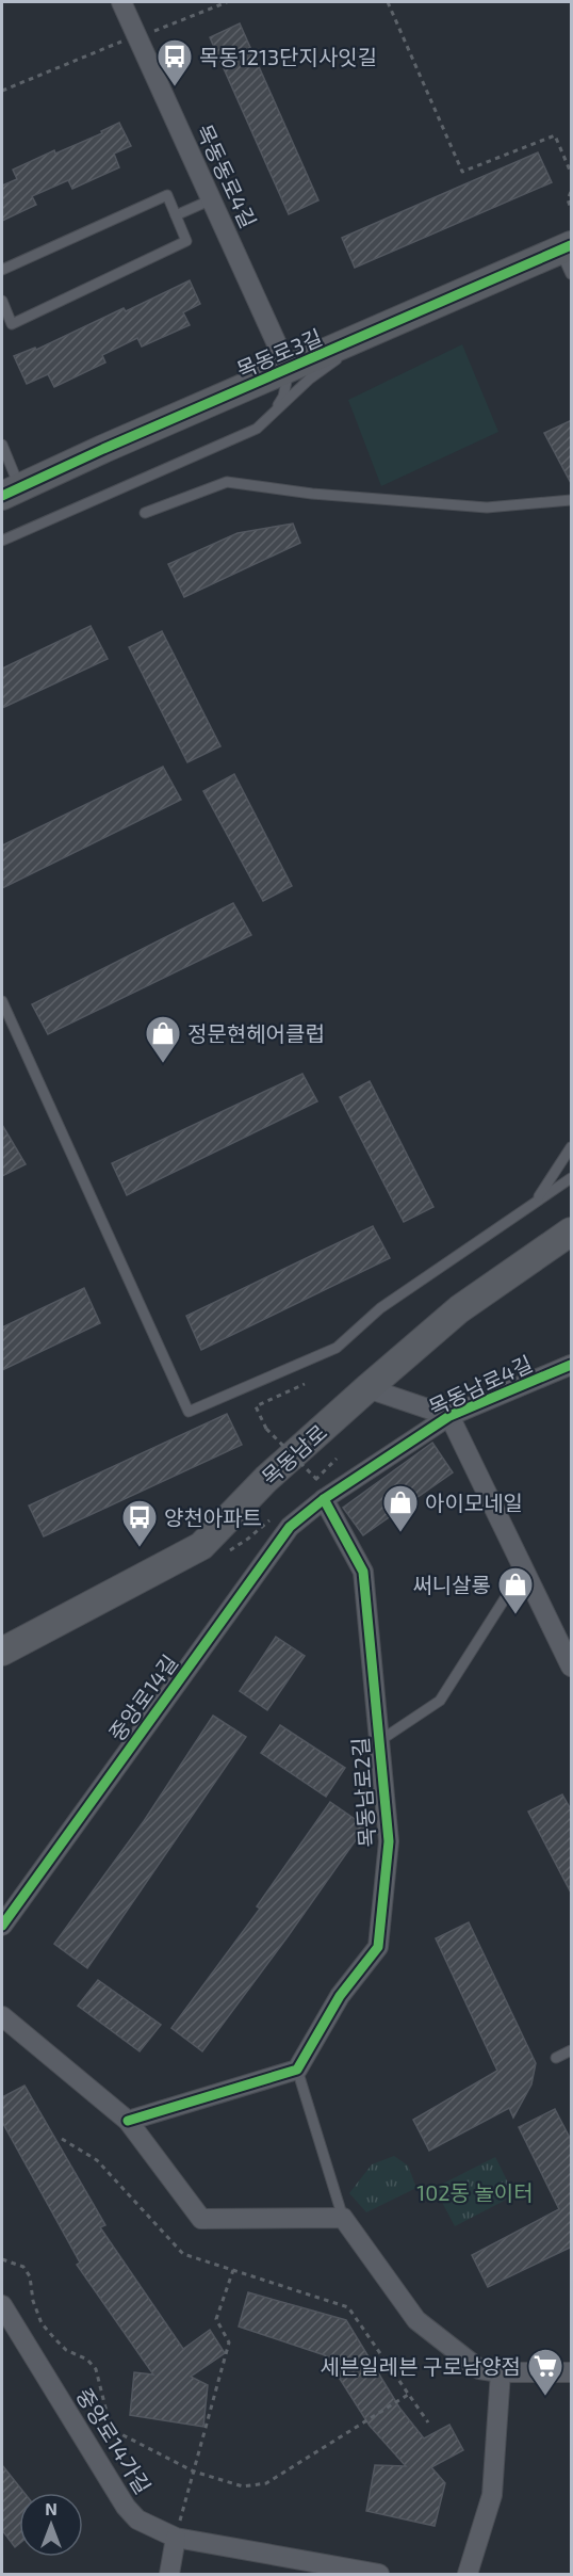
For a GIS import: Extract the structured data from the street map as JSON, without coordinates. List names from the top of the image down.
{
  "streets": {
    "main road": ["목동로3길", "목동남로"],
    "street": [
      "목동동로4길",
      "목동남로4길",
      "중앙로14길",
      "목동남로2길",
      "중앙로14가길"
    ]
  },
  "crossings": [
    ["목동동로4길", "목동로3길"],
    ["목동남로4길", "중앙로14길"],
    ["목동남로4길", "목동남로2길"],
    ["중앙로14길", "목동남로2길"]
  ],
  "parks": ["102동 놀이터"],
  "places": {
    "bus stop": ["목동1213단지사잇길", "양천아파트"],
    "shop": ["정문현헤어클럽", "아이모네일", "써니살롱"],
    "supermarket": ["세븐일레븐 구로남양점"]
  },
  "north": "top"
}
